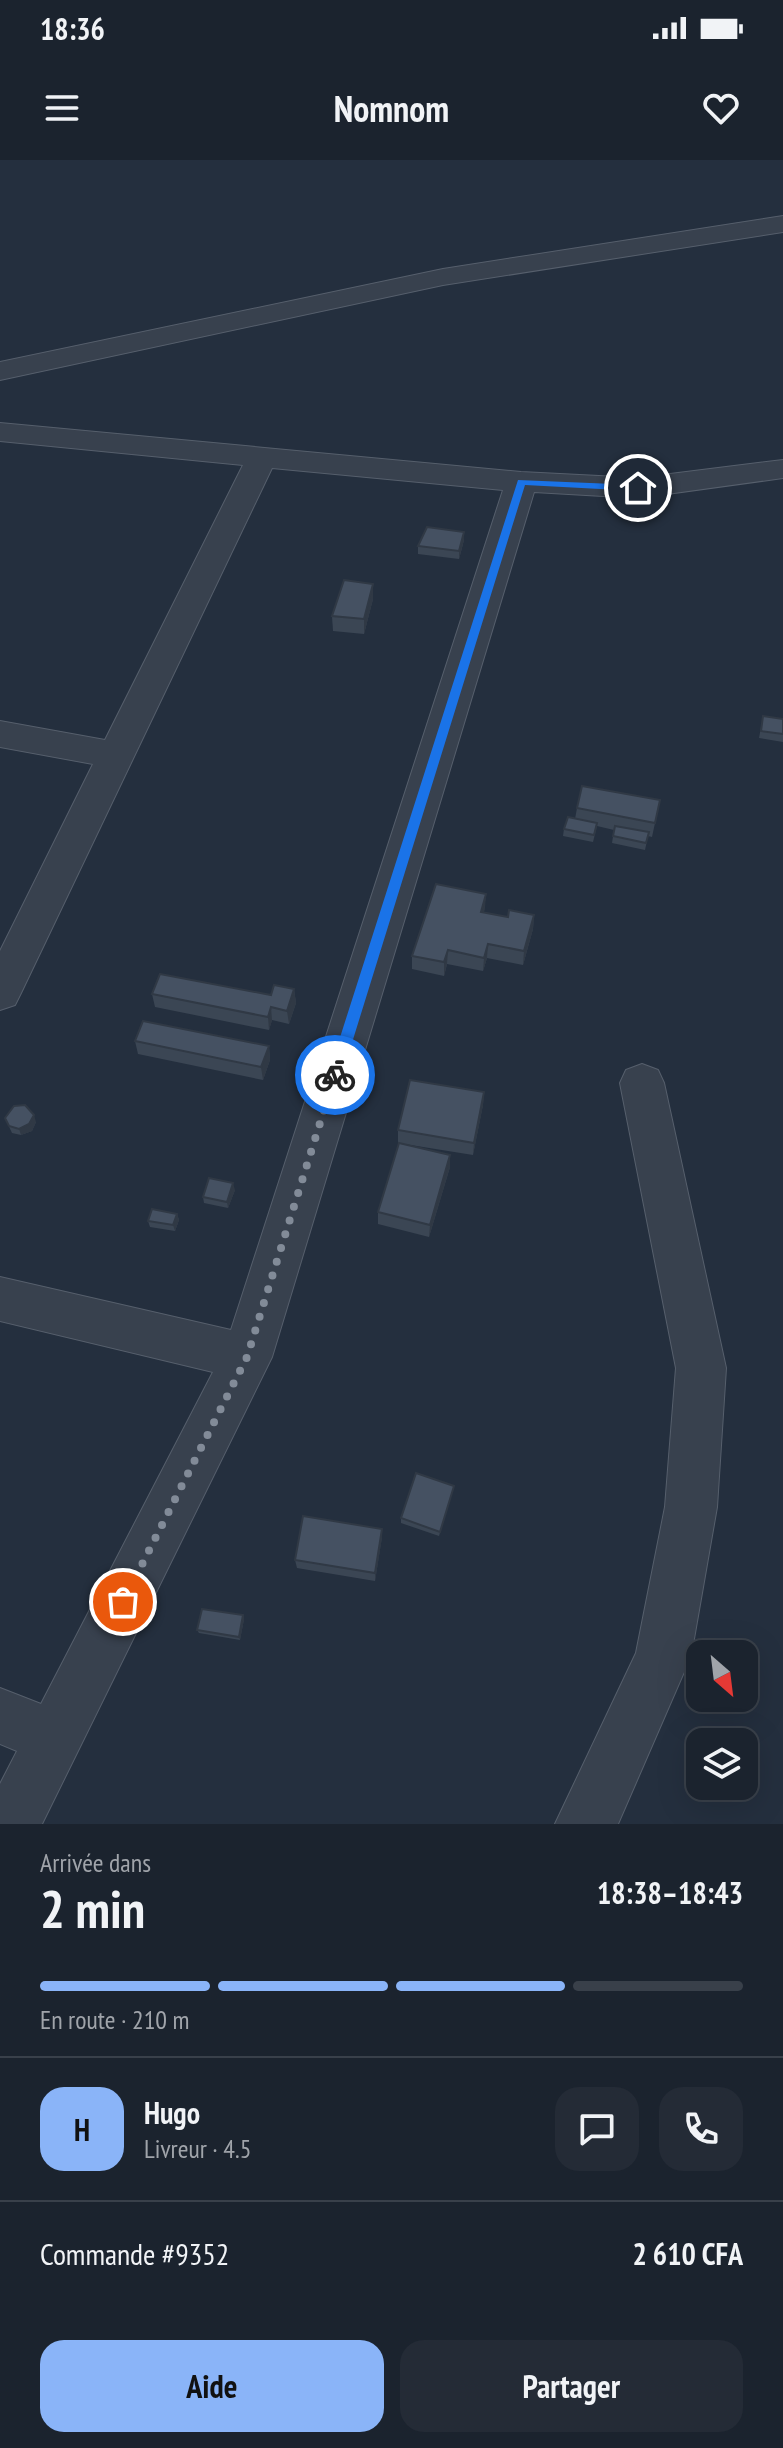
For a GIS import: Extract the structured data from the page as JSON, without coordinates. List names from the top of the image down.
{
  "north": "bottom right",
  "page": {
    "status": "18:36",
    "header": "Nomnom",
    "heading": ["2 min", "Arrivée dans", "18:38–18:43"],
    "panel": [
      "Hugo",
      "Livreur · 4.5",
      "Commande #9352",
      "2 610 CFA"
    ],
    "bar": "En route · 210 m",
    "round": "H",
    "buttons": ["Aide", "Partager"]
  }
}
